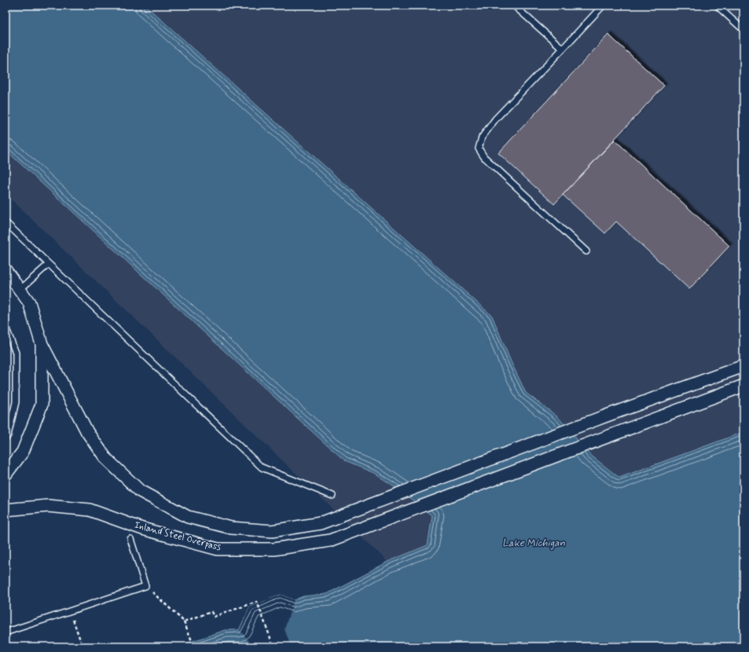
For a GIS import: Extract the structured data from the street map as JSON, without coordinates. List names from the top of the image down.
{
  "streets": {
    "street": ["Inland Steel Overpass"]
  },
  "water": ["Lake Michigan"]
}
